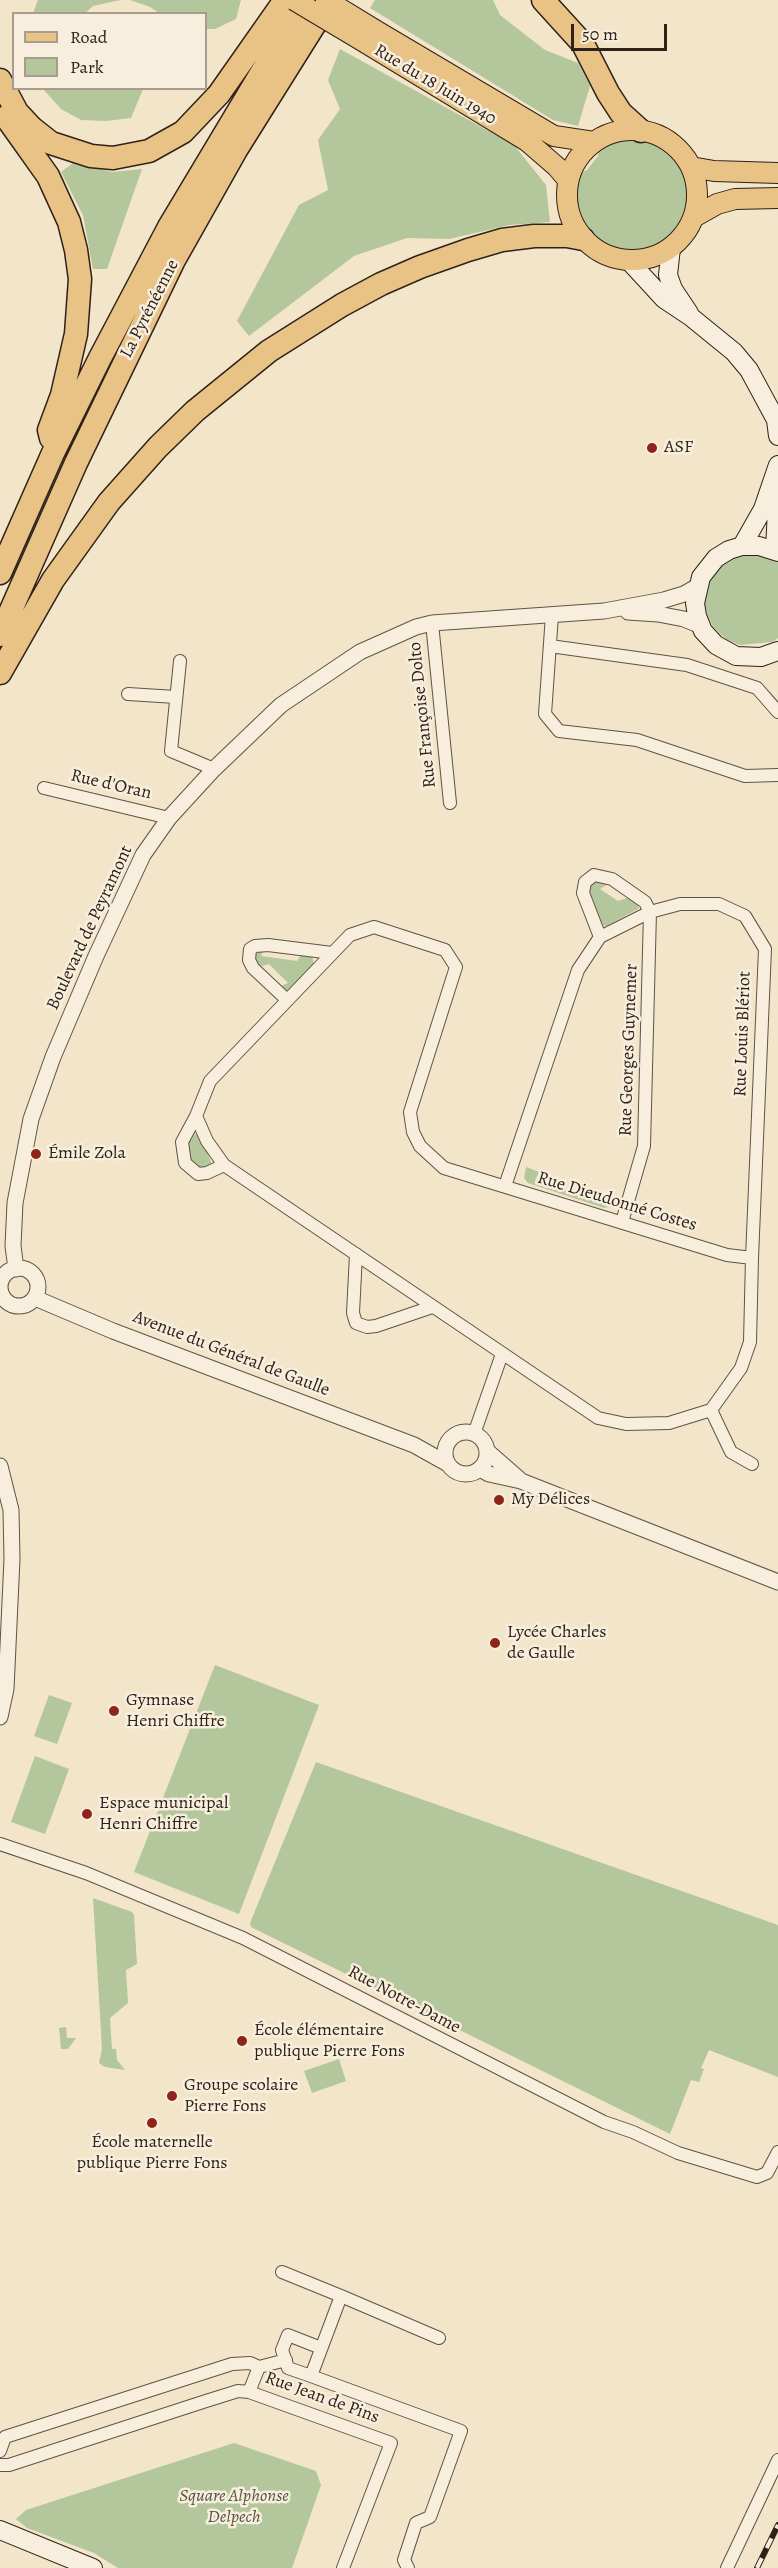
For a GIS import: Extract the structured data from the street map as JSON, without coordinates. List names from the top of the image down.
{
  "streets": {
    "highway": ["La Pyrénéenne"],
    "main road": ["Rue du 18 Juin 1940"],
    "street": [
      "Rue Françoise Dolto",
      "Rue d'Oran",
      "Boulevard de Peyramont",
      "Rue Louis Blériot",
      "Rue Georges Guynemer",
      "Rue Dieudonné Costes",
      "Avenue du Général de Gaulle",
      "Rue Notre-Dame",
      "Rue Jean de Pins"
    ]
  },
  "crossings": [
    ["Rue du 18 Juin 1940", "La Pyrénéenne"],
    ["Rue Françoise Dolto", "Boulevard de Peyramont"],
    ["Rue d'Oran", "Boulevard de Peyramont"],
    ["Boulevard de Peyramont", "Avenue du Général de Gaulle"],
    ["Rue Louis Blériot", "Rue Georges Guynemer"],
    ["Rue Louis Blériot", "Rue Dieudonné Costes"],
    ["Rue Georges Guynemer", "Rue Dieudonné Costes"]
  ],
  "parks": ["Square Alphonse Delpech"],
  "places": [
    "ASF",
    "Émile Zola",
    "My Délices",
    "Lycée Charles de Gaulle",
    "Gymnase Henri Chiffre",
    "Espace municipal Henri Chiffre",
    "École élémentaire publique Pierre Fons",
    "Groupe scolaire Pierre Fons",
    "École maternelle publique Pierre Fons"
  ],
  "legend": ["Road", "Park"],
  "scale_bar": "50 m"
}
